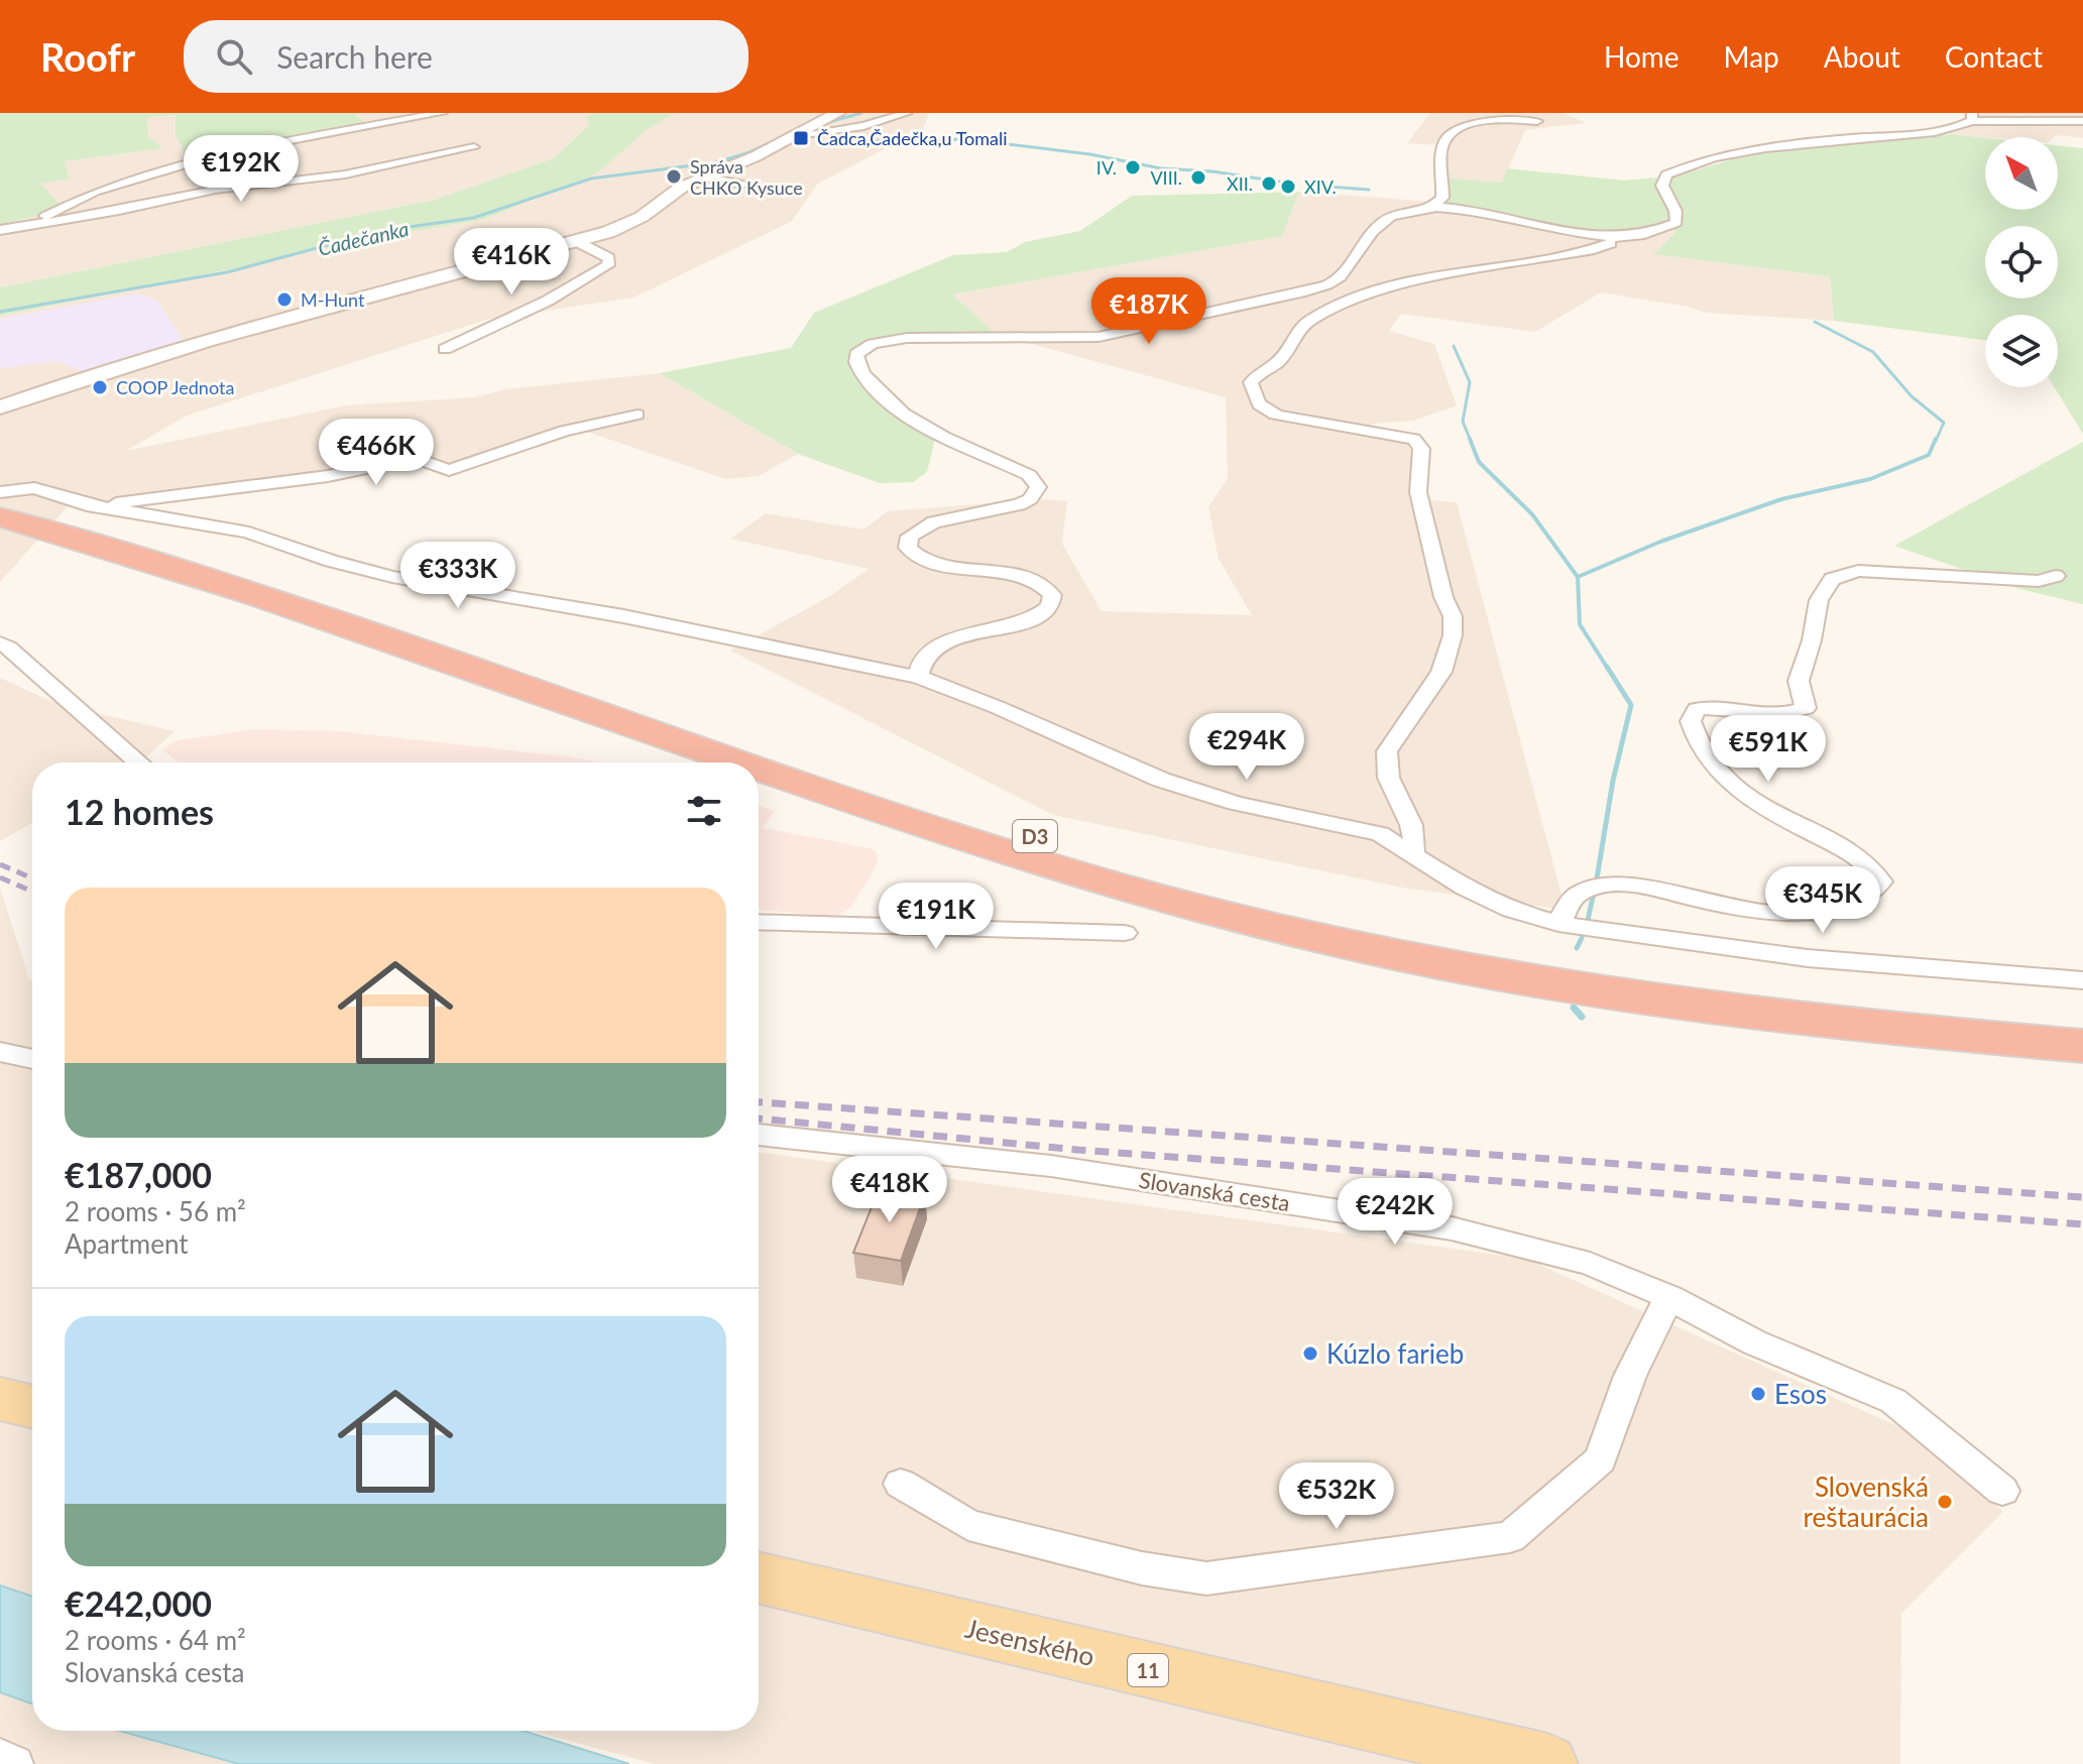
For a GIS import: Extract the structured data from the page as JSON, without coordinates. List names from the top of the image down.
{
  "streets": {
    "highway": ["D3"],
    "main road": ["Jesenského", "11"],
    "street": ["Slovanská cesta"]
  },
  "water": ["Čadečanka"],
  "places": {
    "transit": ["Čadca,Čadečka,u Tomali"],
    "other": [
      "IV.",
      "Správa CHKO Kysuce",
      "VIII.",
      "XII.",
      "XIV.",
      "M-Hunt",
      "COOP Jednota",
      "Kúzlo farieb",
      "Esos",
      "Slovenská reštaurácia"
    ]
  },
  "north": "top left",
  "page": {
    "header": "Roofr",
    "search": "Search here",
    "nav": [
      "Home",
      "Map",
      "About",
      "Contact"
    ],
    "price": [
      "€192K",
      "€416K",
      "€187K",
      "€466K",
      "€333K",
      "€294K",
      "€591K",
      "€345K",
      "€191K",
      "€418K",
      "€242K",
      "€532K"
    ],
    "heading": "12 homes",
    "list": [
      {
        "name": "€187,000",
        "note": "2 rooms · 56 m² · Apartment"
      },
      {
        "name": "€242,000",
        "note": "2 rooms · 64 m² · Slovanská cesta"
      }
    ]
  }
}
